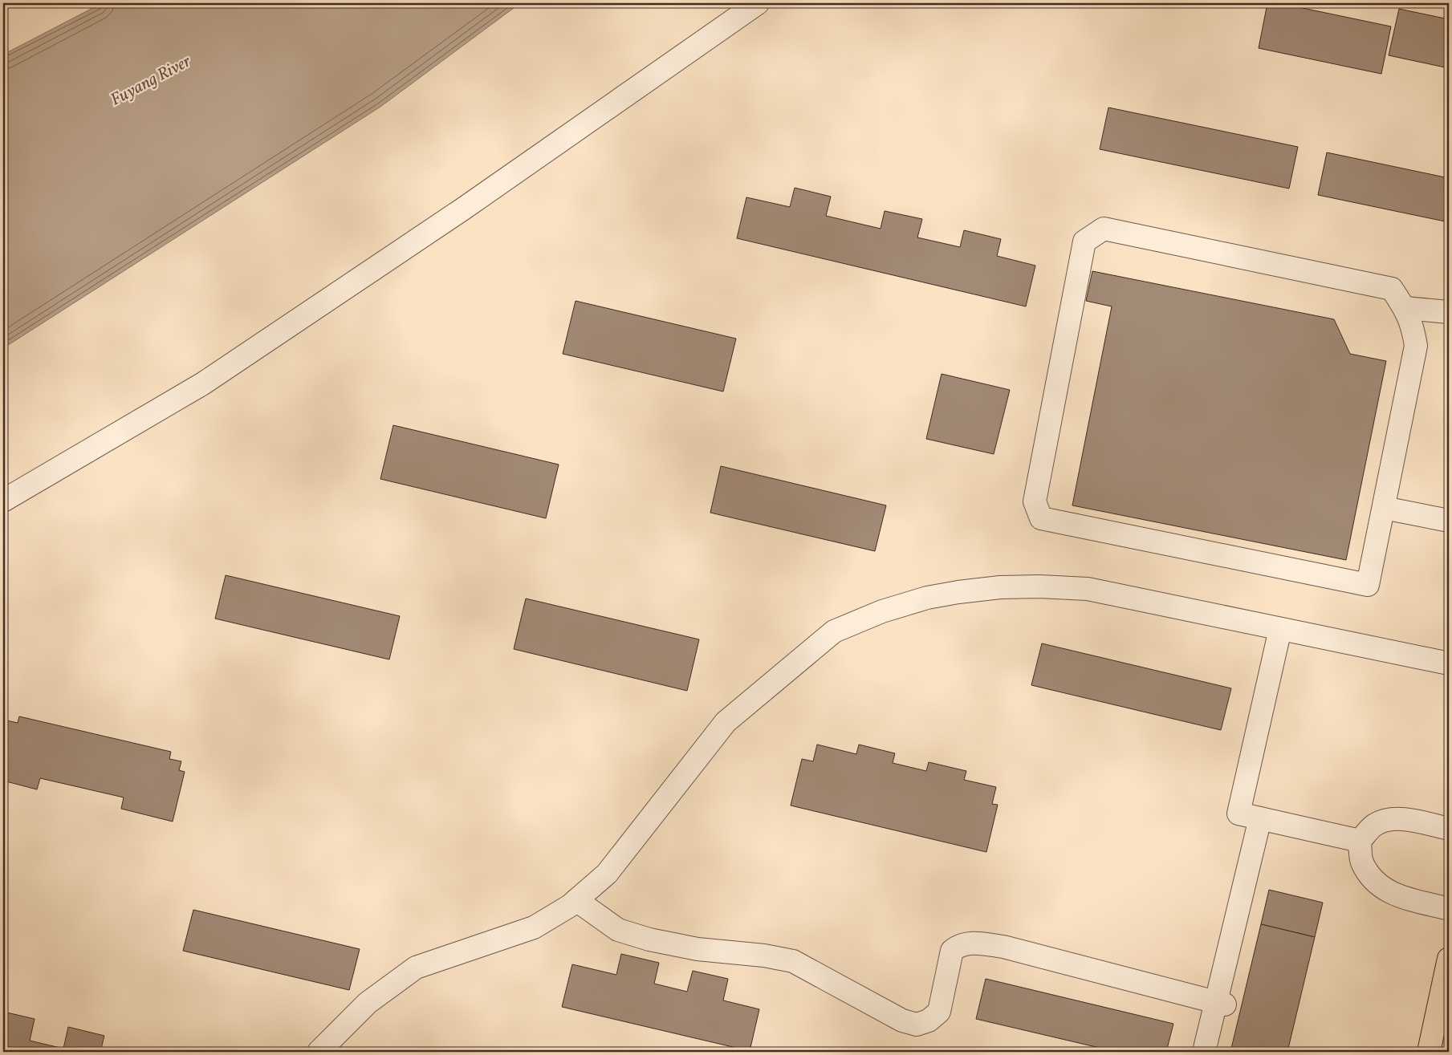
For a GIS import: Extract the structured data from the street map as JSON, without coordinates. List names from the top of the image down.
{
  "water": ["Fuyang River"]
}
